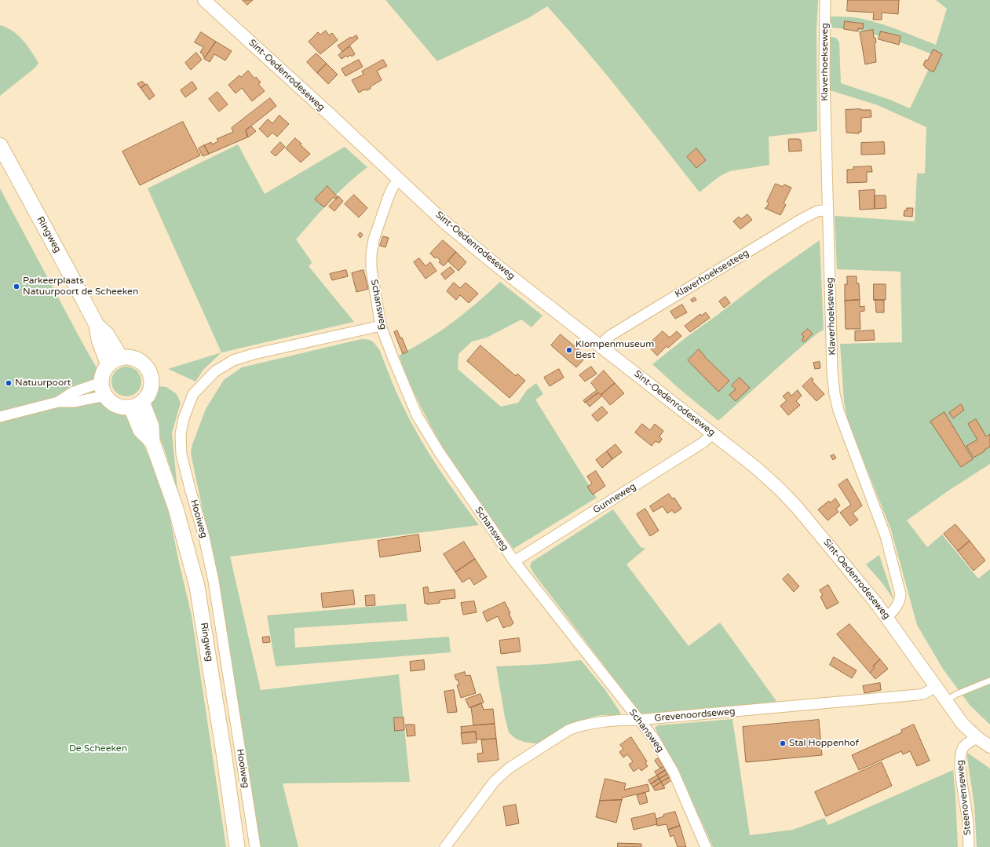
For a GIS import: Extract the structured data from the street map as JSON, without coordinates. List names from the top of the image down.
{
  "streets": {
    "main road": ["Ringweg"],
    "street": [
      "Klaverhoekseweg",
      "Sint-Oedenrodeseweg",
      "Klaverhoeksesteeg",
      "Schansweg",
      "Gunneweg",
      "Hooiweg",
      "Grevenoordseweg",
      "Steenovenseweg"
    ]
  },
  "crossings": [
    ["Klaverhoekseweg", "Sint-Oedenrodeseweg"],
    ["Klaverhoekseweg", "Klaverhoeksesteeg"],
    ["Sint-Oedenrodeseweg", "Klaverhoeksesteeg"],
    ["Sint-Oedenrodeseweg", "Schansweg"],
    ["Sint-Oedenrodeseweg", "Gunneweg"],
    ["Sint-Oedenrodeseweg", "Grevenoordseweg"],
    ["Sint-Oedenrodeseweg", "Steenovenseweg"],
    ["Schansweg", "Gunneweg"],
    ["Schansweg", "Hooiweg"],
    ["Schansweg", "Grevenoordseweg"]
  ],
  "parks": ["De Scheeken"],
  "places": [
    "Parkeerplaats Natuurpoort de Scheeken",
    "Klompenmuseum Best",
    "Natuurpoort",
    "Stal Hoppenhof"
  ]
}
